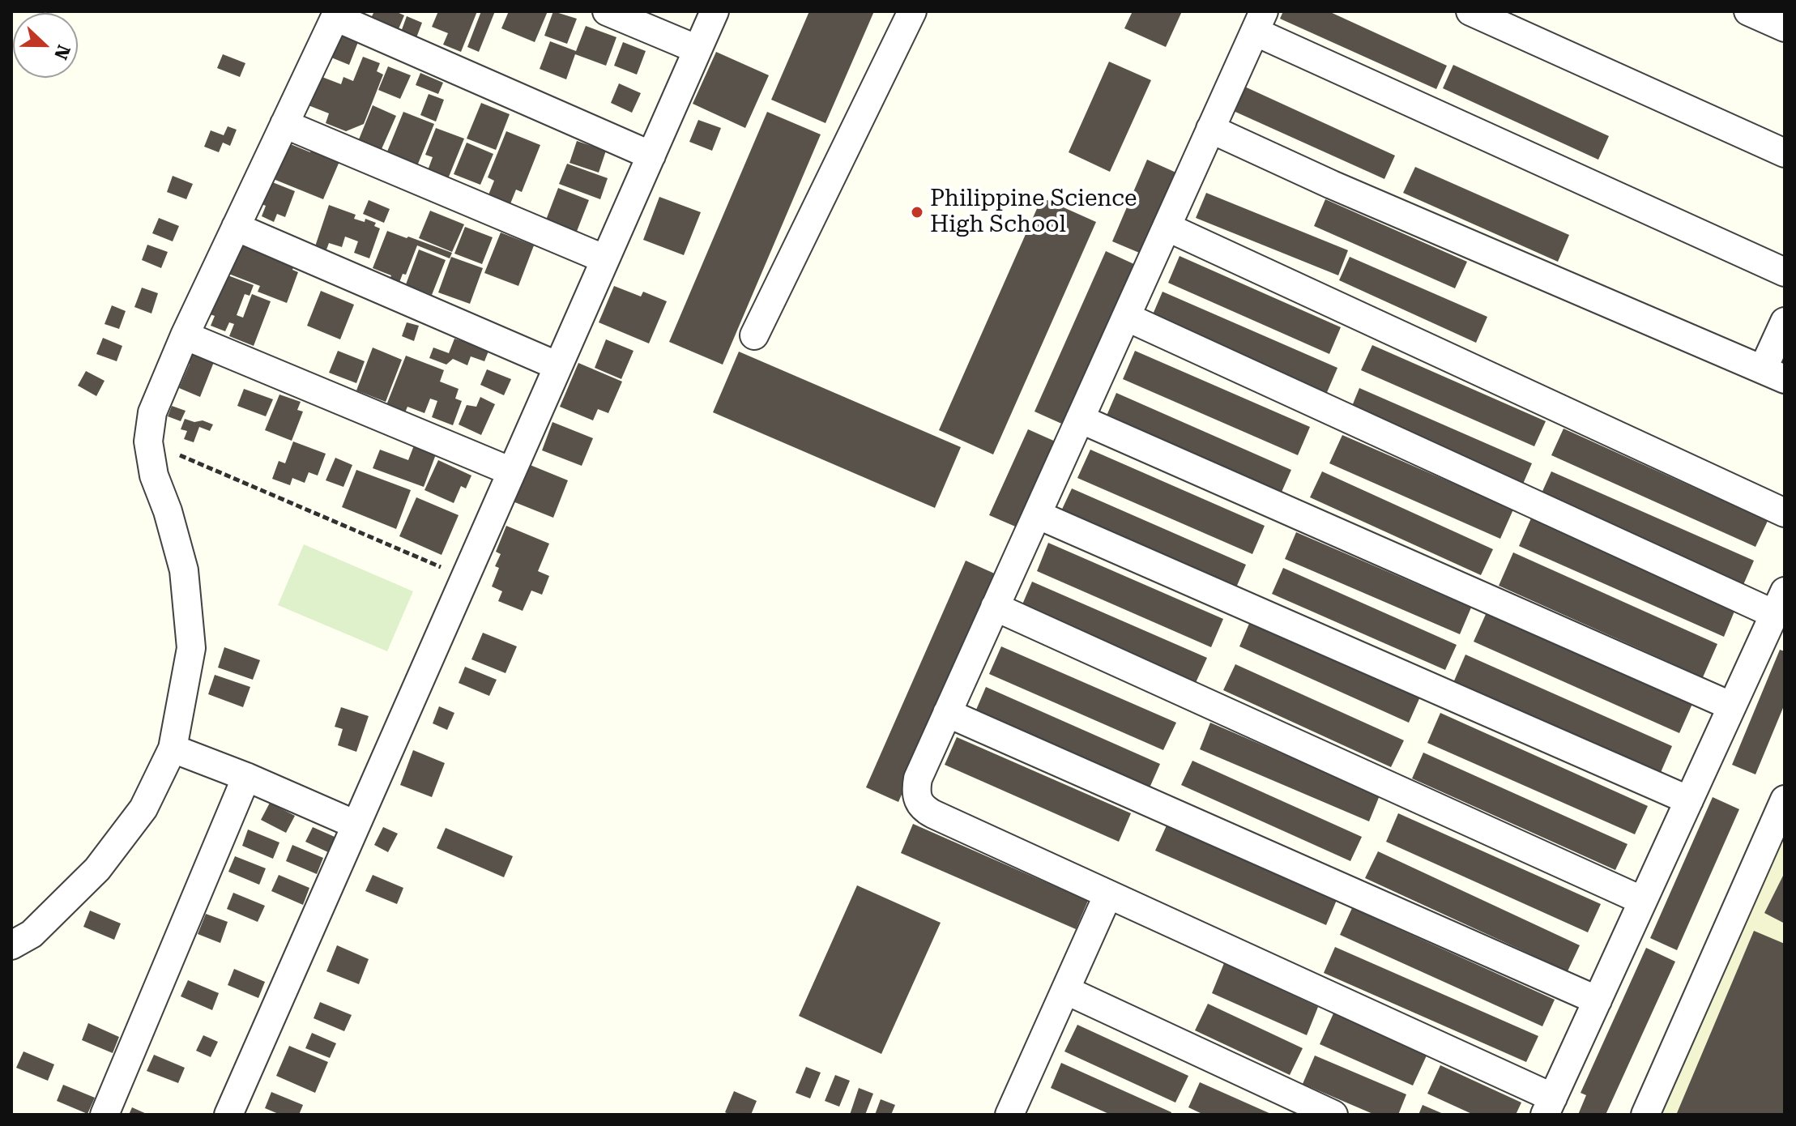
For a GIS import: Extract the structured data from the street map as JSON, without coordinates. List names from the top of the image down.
{
  "places": ["Philippine Science High School"],
  "north": "right"
}
